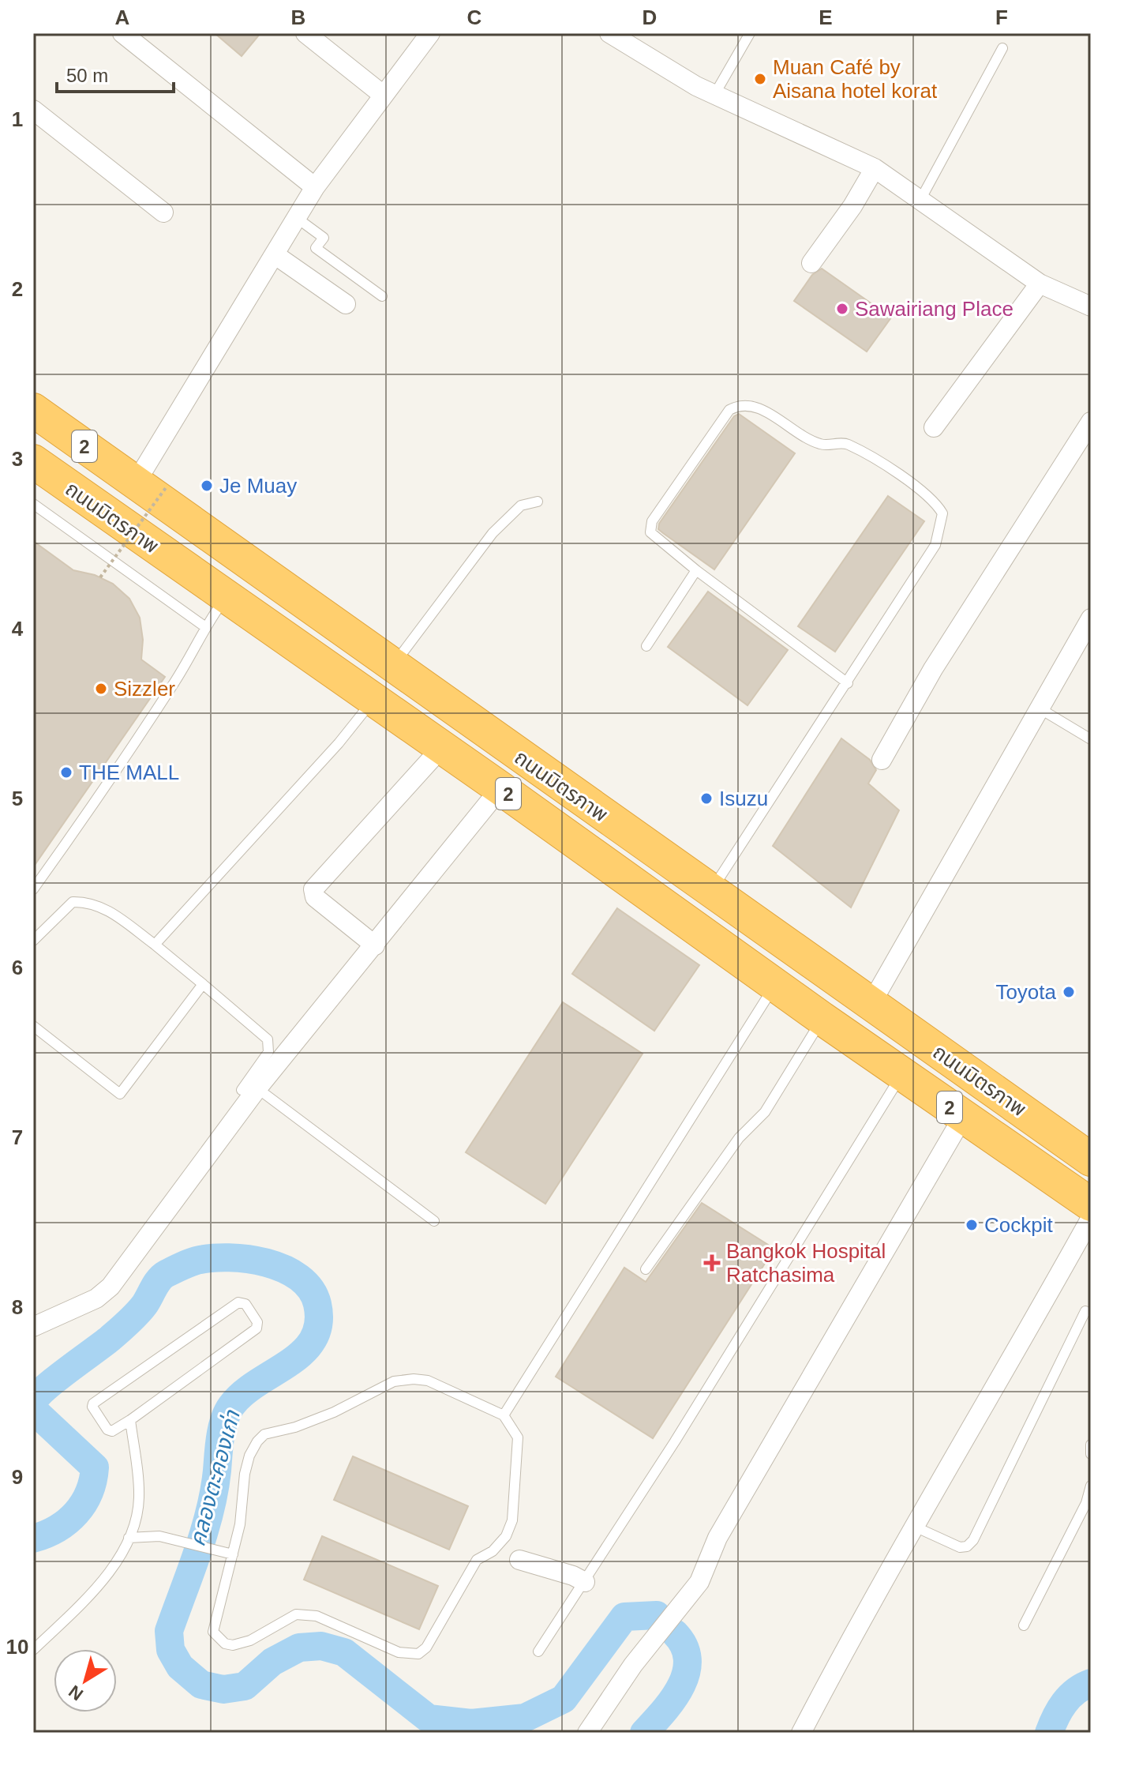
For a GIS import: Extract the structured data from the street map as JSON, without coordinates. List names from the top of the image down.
{
  "streets": {
    "highway": ["2", "ถนนมิตรภาพ"]
  },
  "water": ["คลองตะคองเก่า"],
  "places": {
    "other": [
      "Muan Café by Aisana hotel korat",
      "Sawairiang Place",
      "Je Muay",
      "Sizzler",
      "THE MALL",
      "Isuzu",
      "Toyota",
      "Cockpit"
    ],
    "health": ["Bangkok Hospital Ratchasima"]
  },
  "scale_bar": "50 m",
  "north": "bottom left",
  "grid": {
    "columns": [
      "A",
      "B",
      "C",
      "D",
      "E",
      "F"
    ],
    "rows": [
      "1",
      "2",
      "3",
      "4",
      "5",
      "6",
      "7",
      "8",
      "9",
      "10"
    ]
  }
}
